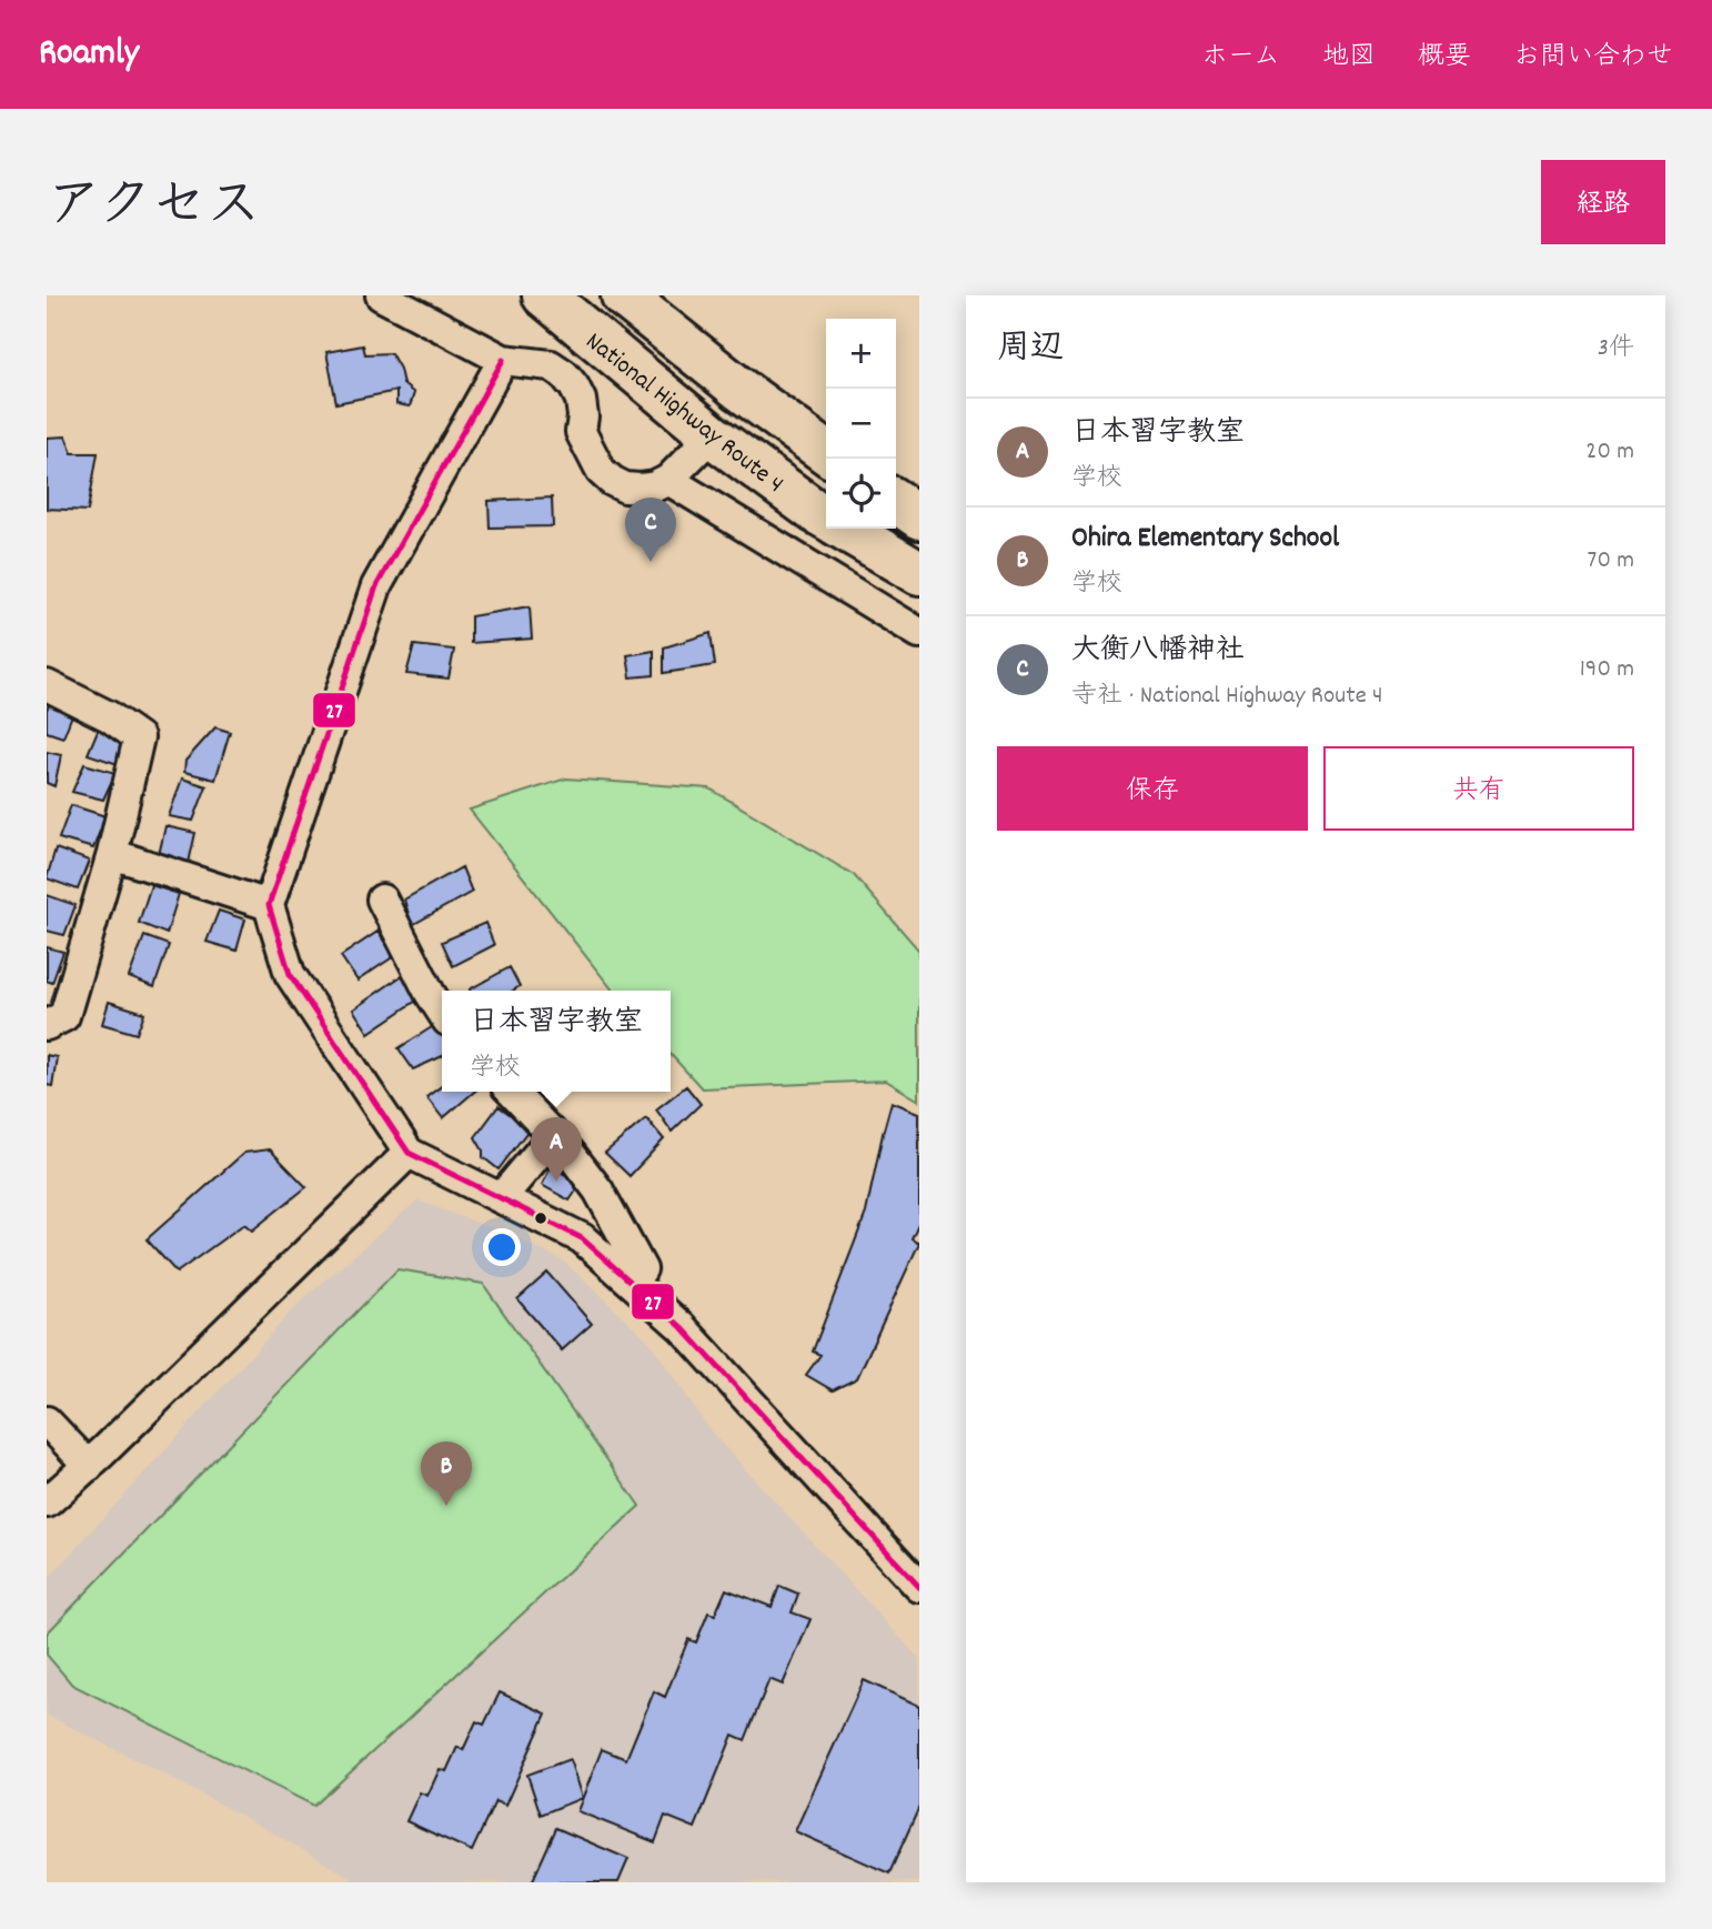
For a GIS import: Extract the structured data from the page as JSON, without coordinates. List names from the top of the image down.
{
  "streets": {
    "highway": ["National Highway Route 4"]
  },
  "lines": ["transit line 27"],
  "page": {
    "header": "Roamly",
    "nav": [
      "ホーム",
      "地図",
      "概要",
      "お問い合わせ"
    ],
    "title": "アクセス",
    "buttons": [
      "経路",
      ["保存", "共有"]
    ],
    "heading": ["周辺", "3件"],
    "map_buttons": ["+", "−"],
    "list": [
      {
        "mark": "A",
        "name": "日本習字教室",
        "note": "学校",
        "value": "20 m"
      },
      {
        "mark": "B",
        "name": "Ohira Elementary School",
        "note": "学校",
        "value": "70 m"
      },
      {
        "mark": "C",
        "name": "大衡八幡神社",
        "note": "寺社 · National Highway Route 4",
        "value": "190 m"
      }
    ],
    "pins": ["C", "A", "B"],
    "popup": ["日本習字教室", "学校"]
  }
}
